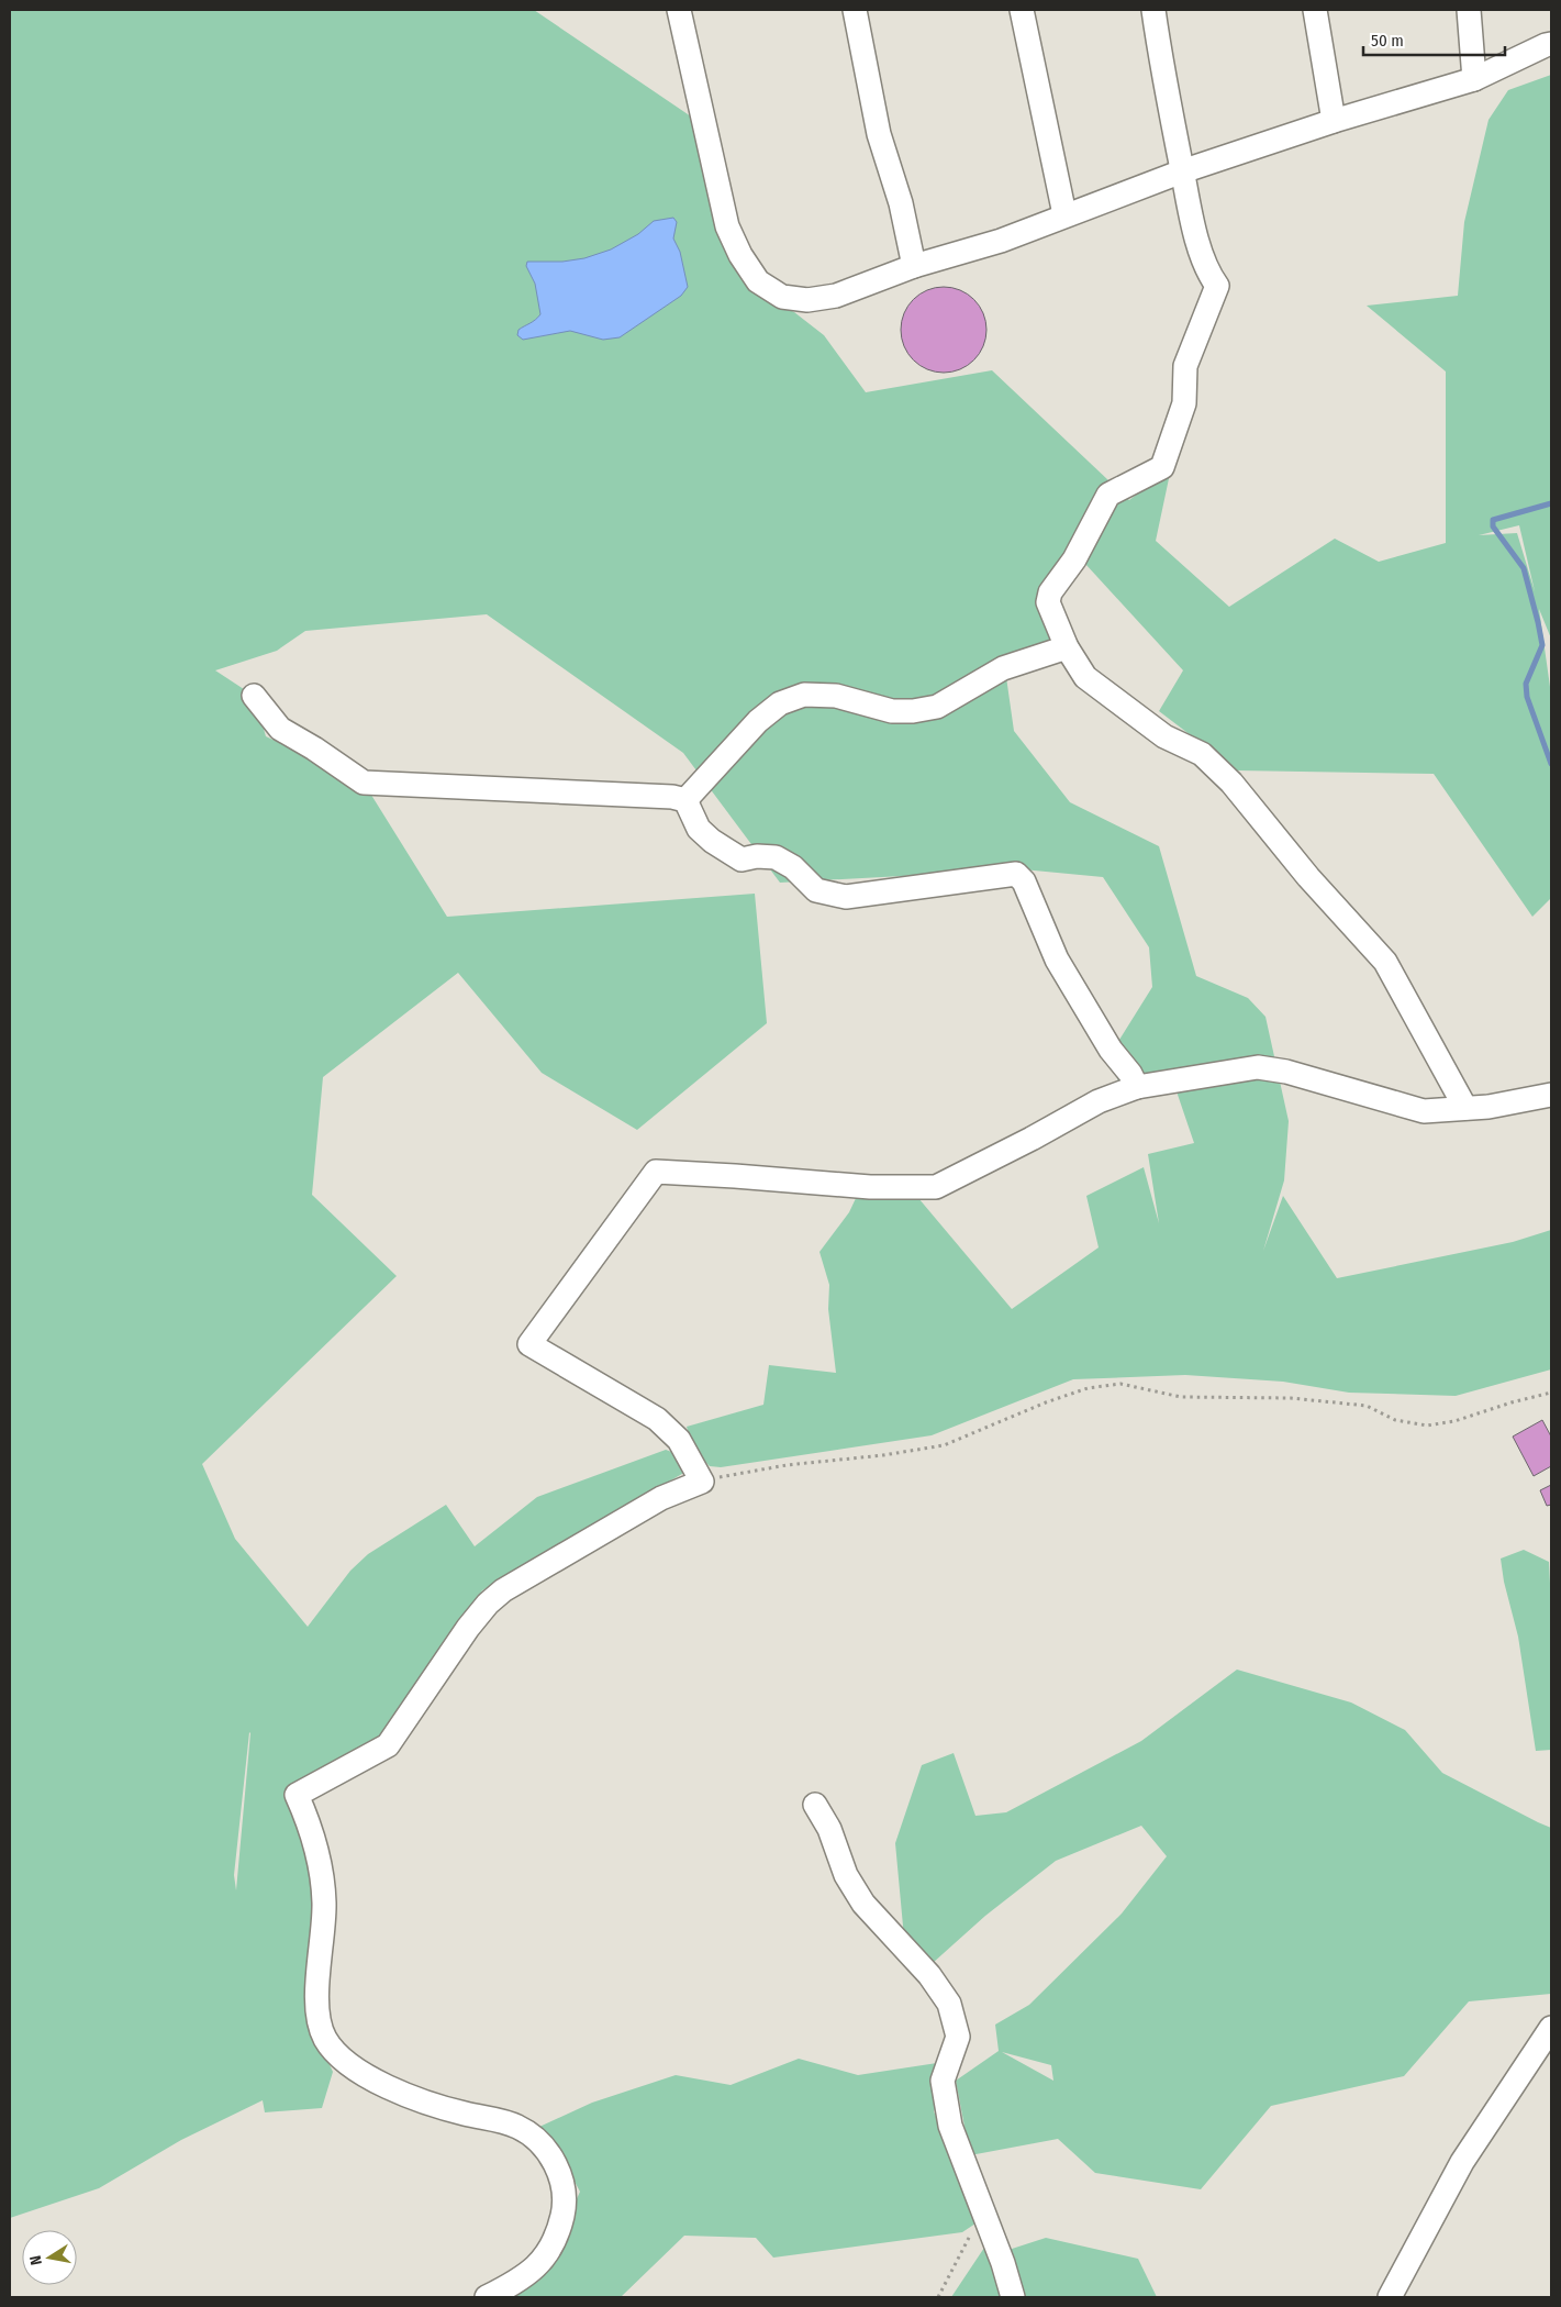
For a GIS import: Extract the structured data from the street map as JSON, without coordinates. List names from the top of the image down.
{
  "scale_bar": "50 m",
  "north": "left"
}
